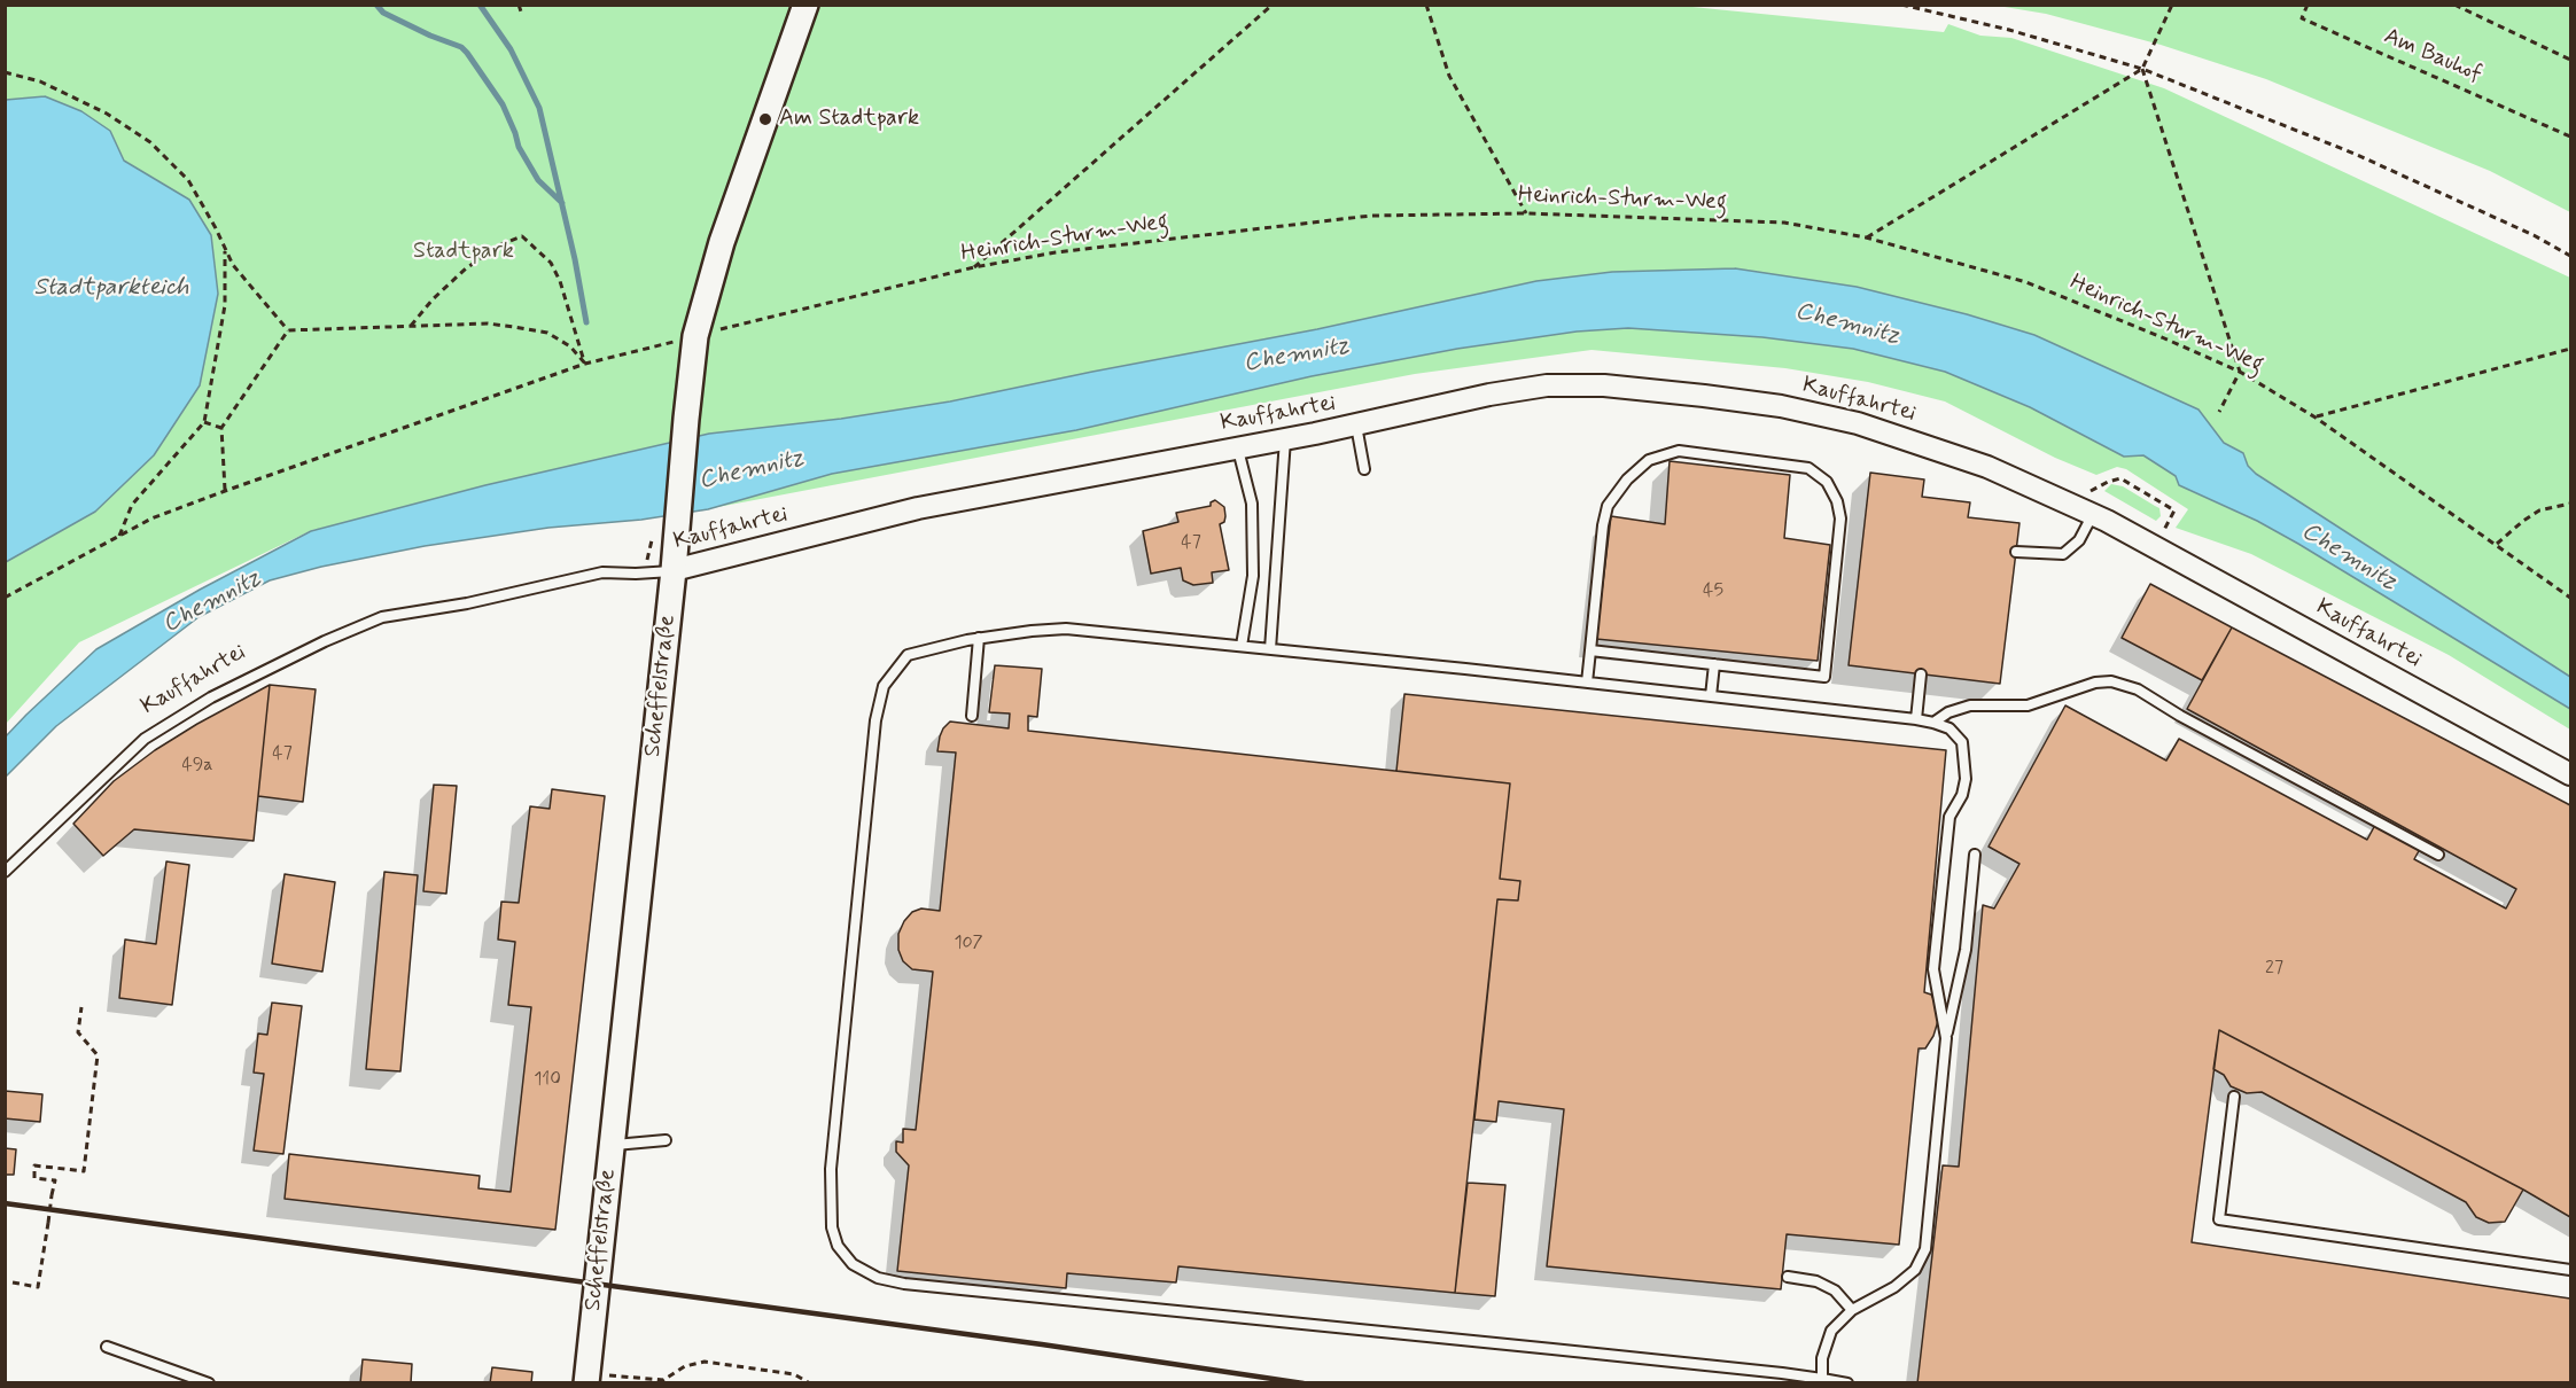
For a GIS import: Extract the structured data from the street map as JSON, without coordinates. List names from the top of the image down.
{
  "streets": {
    "main road": ["Scheffelstraße"],
    "street": ["Kauffahrtei"],
    "path": ["Am Bauhof", "Heinrich-Sturm-Weg"]
  },
  "crossings": [
    ["Heinrich-Sturm-Weg", "Scheffelstraße"],
    ["Kauffahrtei", "Scheffelstraße"]
  ],
  "water": ["Stadtparkteich", "Chemnitz"],
  "parks": ["Stadtpark"],
  "places": ["Am Stadtpark"],
  "house_numbers": [
    "47",
    "45",
    "47",
    "49a",
    "107",
    "27",
    "110"
  ]
}
